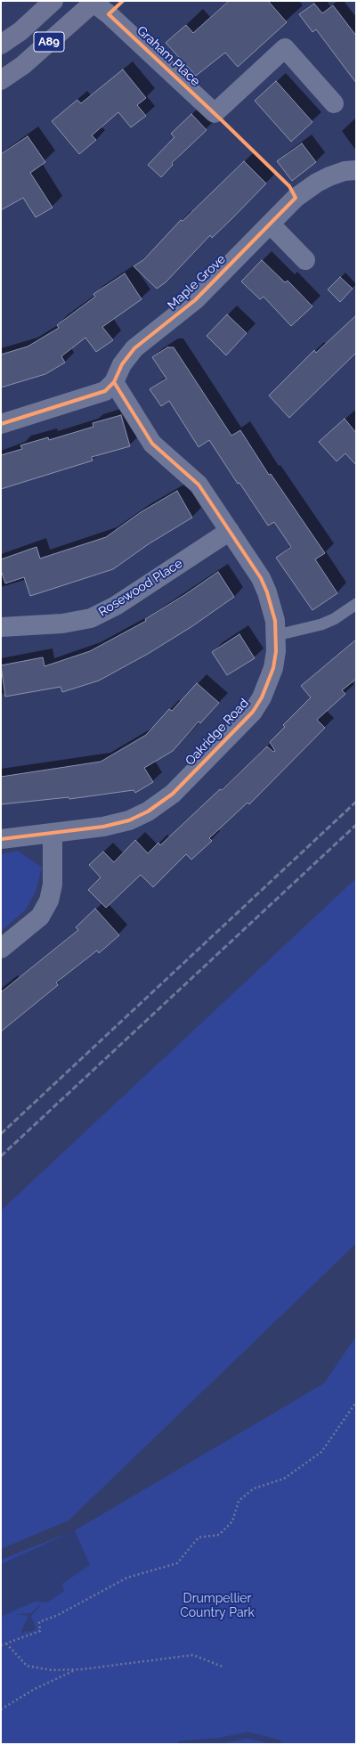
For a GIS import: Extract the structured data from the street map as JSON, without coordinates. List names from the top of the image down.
{
  "streets": {
    "main road": ["A89"],
    "street": [
      "Graham Place",
      "Maple Grove",
      "Rosewood Place",
      "Oakridge Road"
    ]
  },
  "crossings": [
    ["A89", "Graham Place"],
    ["Maple Grove", "Oakridge Road"],
    ["Rosewood Place", "Oakridge Road"]
  ],
  "parks": ["Drumpellier Country Park"]
}
